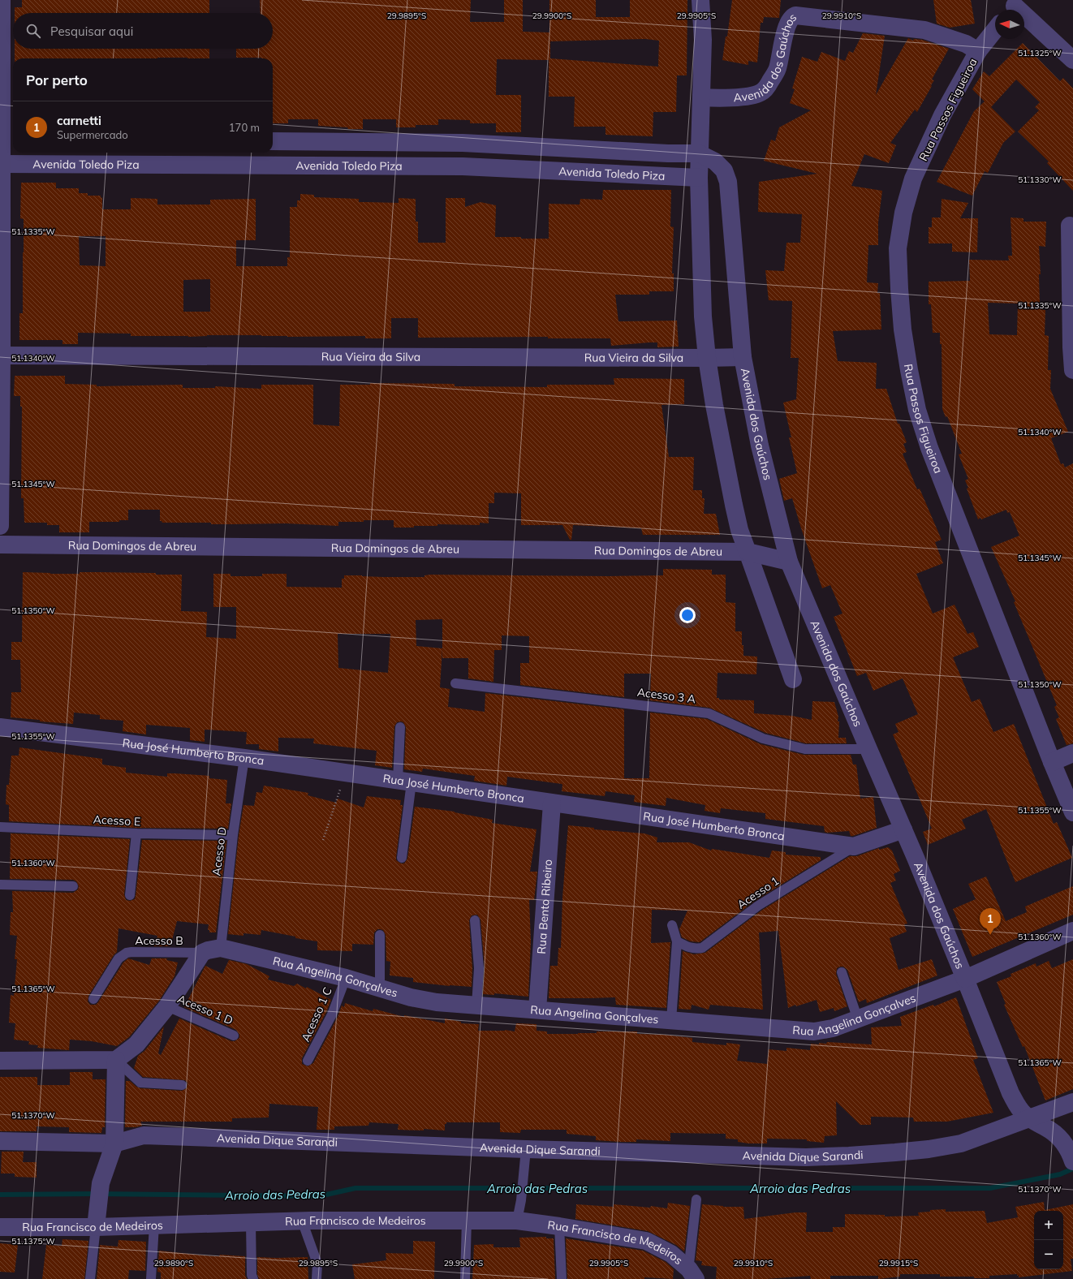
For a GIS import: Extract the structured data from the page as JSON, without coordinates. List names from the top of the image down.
{
  "streets": {
    "street": [
      "Avenida dos Gaúchos",
      "Rua Passos Figueiroa",
      "Avenida Toledo Piza",
      "Rua Vieira da Silva",
      "Rua Domingos de Abreu",
      "Rua José Humberto Bronca",
      "Rua Bento Ribeiro",
      "Rua Angelina Gonçalves",
      "Avenida Dique Sarandi",
      "Rua Francisco de Medeiros"
    ],
    "lane": [
      "Acesso 3 A",
      "Acesso E",
      "Acesso D",
      "Acesso 1",
      "Acesso B",
      "Acesso 1 D",
      "Acesso 1 C"
    ]
  },
  "crossings": [
    ["Avenida dos Gaúchos", "Rua Passos Figueiroa"],
    ["Avenida dos Gaúchos", "Avenida Toledo Piza"],
    ["Avenida dos Gaúchos", "Rua Vieira da Silva"],
    ["Avenida dos Gaúchos", "Rua Domingos de Abreu"],
    ["Avenida dos Gaúchos", "Acesso 3 A"],
    ["Avenida dos Gaúchos", "Rua José Humberto Bronca"],
    ["Avenida dos Gaúchos", "Rua Angelina Gonçalves"],
    ["Avenida dos Gaúchos", "Avenida Dique Sarandi"],
    ["Rua José Humberto Bronca", "Acesso D"],
    ["Rua José Humberto Bronca", "Acesso 1"],
    ["Rua José Humberto Bronca", "Rua Bento Ribeiro"],
    ["Acesso E", "Acesso D"],
    ["Acesso D", "Rua Angelina Gonçalves"],
    ["Rua Bento Ribeiro", "Rua Angelina Gonçalves"],
    ["Rua Angelina Gonçalves", "Acesso 1 C"]
  ],
  "water": ["Arroio das Pedras"],
  "north": "left",
  "page": {
    "search": "Pesquisar aqui",
    "heading": "Por perto",
    "list": [
      {
        "mark": "1",
        "name": "carnetti",
        "note": "Supermercado",
        "value": "170 m"
      }
    ],
    "pins": "1",
    "map_buttons": ["+", "−"]
  },
  "coordinates": [
    "29.9895°S",
    "29.9900°S",
    "29.9905°S",
    "29.9910°S",
    "51.1325°W",
    "51.1330°W",
    "51.1335°W",
    "51.1340°W",
    "51.1345°W",
    "51.1350°W",
    "51.1355°W",
    "51.1360°W",
    "51.1365°W",
    "51.1370°W",
    "51.1375°W",
    "29.9890°S",
    "29.9915°S"
  ]
}
